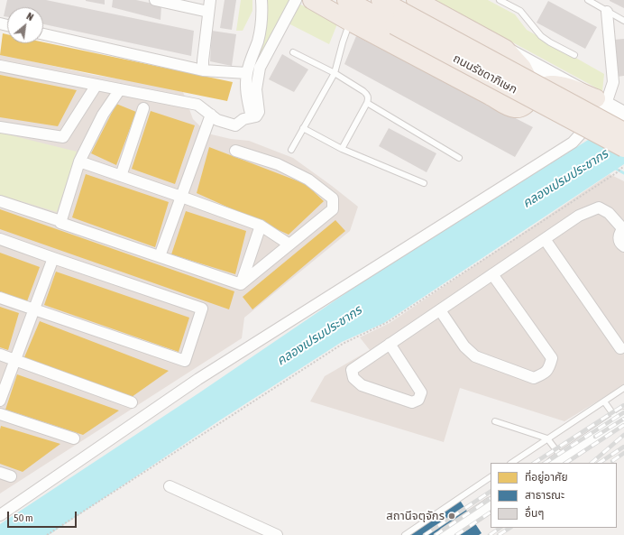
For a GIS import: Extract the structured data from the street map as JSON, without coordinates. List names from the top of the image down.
{
  "streets": {
    "main road": ["ถนนรัชดาภิเษก"]
  },
  "water": ["คลองเปรมประชากร"],
  "places": ["สถานีจตุจักร"],
  "legend": ["ที่อยู่อาศัย", "สาธารณะ", "อื่นๆ"],
  "scale_bar": "50 m",
  "north": "top right"
}
